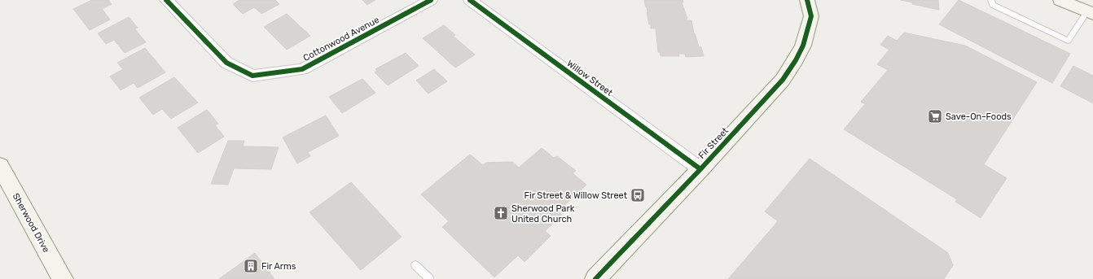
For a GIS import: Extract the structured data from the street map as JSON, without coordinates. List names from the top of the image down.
{
  "streets": {
    "street": [
      "Cottonwood Avenue",
      "Willow Street",
      "Fir Street",
      "Sherwood Drive"
    ]
  },
  "crossings": [
    ["Willow Street", "Fir Street"]
  ],
  "places": {
    "supermarket": ["Save-On-Foods"],
    "bus stop": ["Fir Street & Willow Street"],
    "church": ["Sherwood Park United Church"],
    "building": ["Fir Arms"]
  }
}
